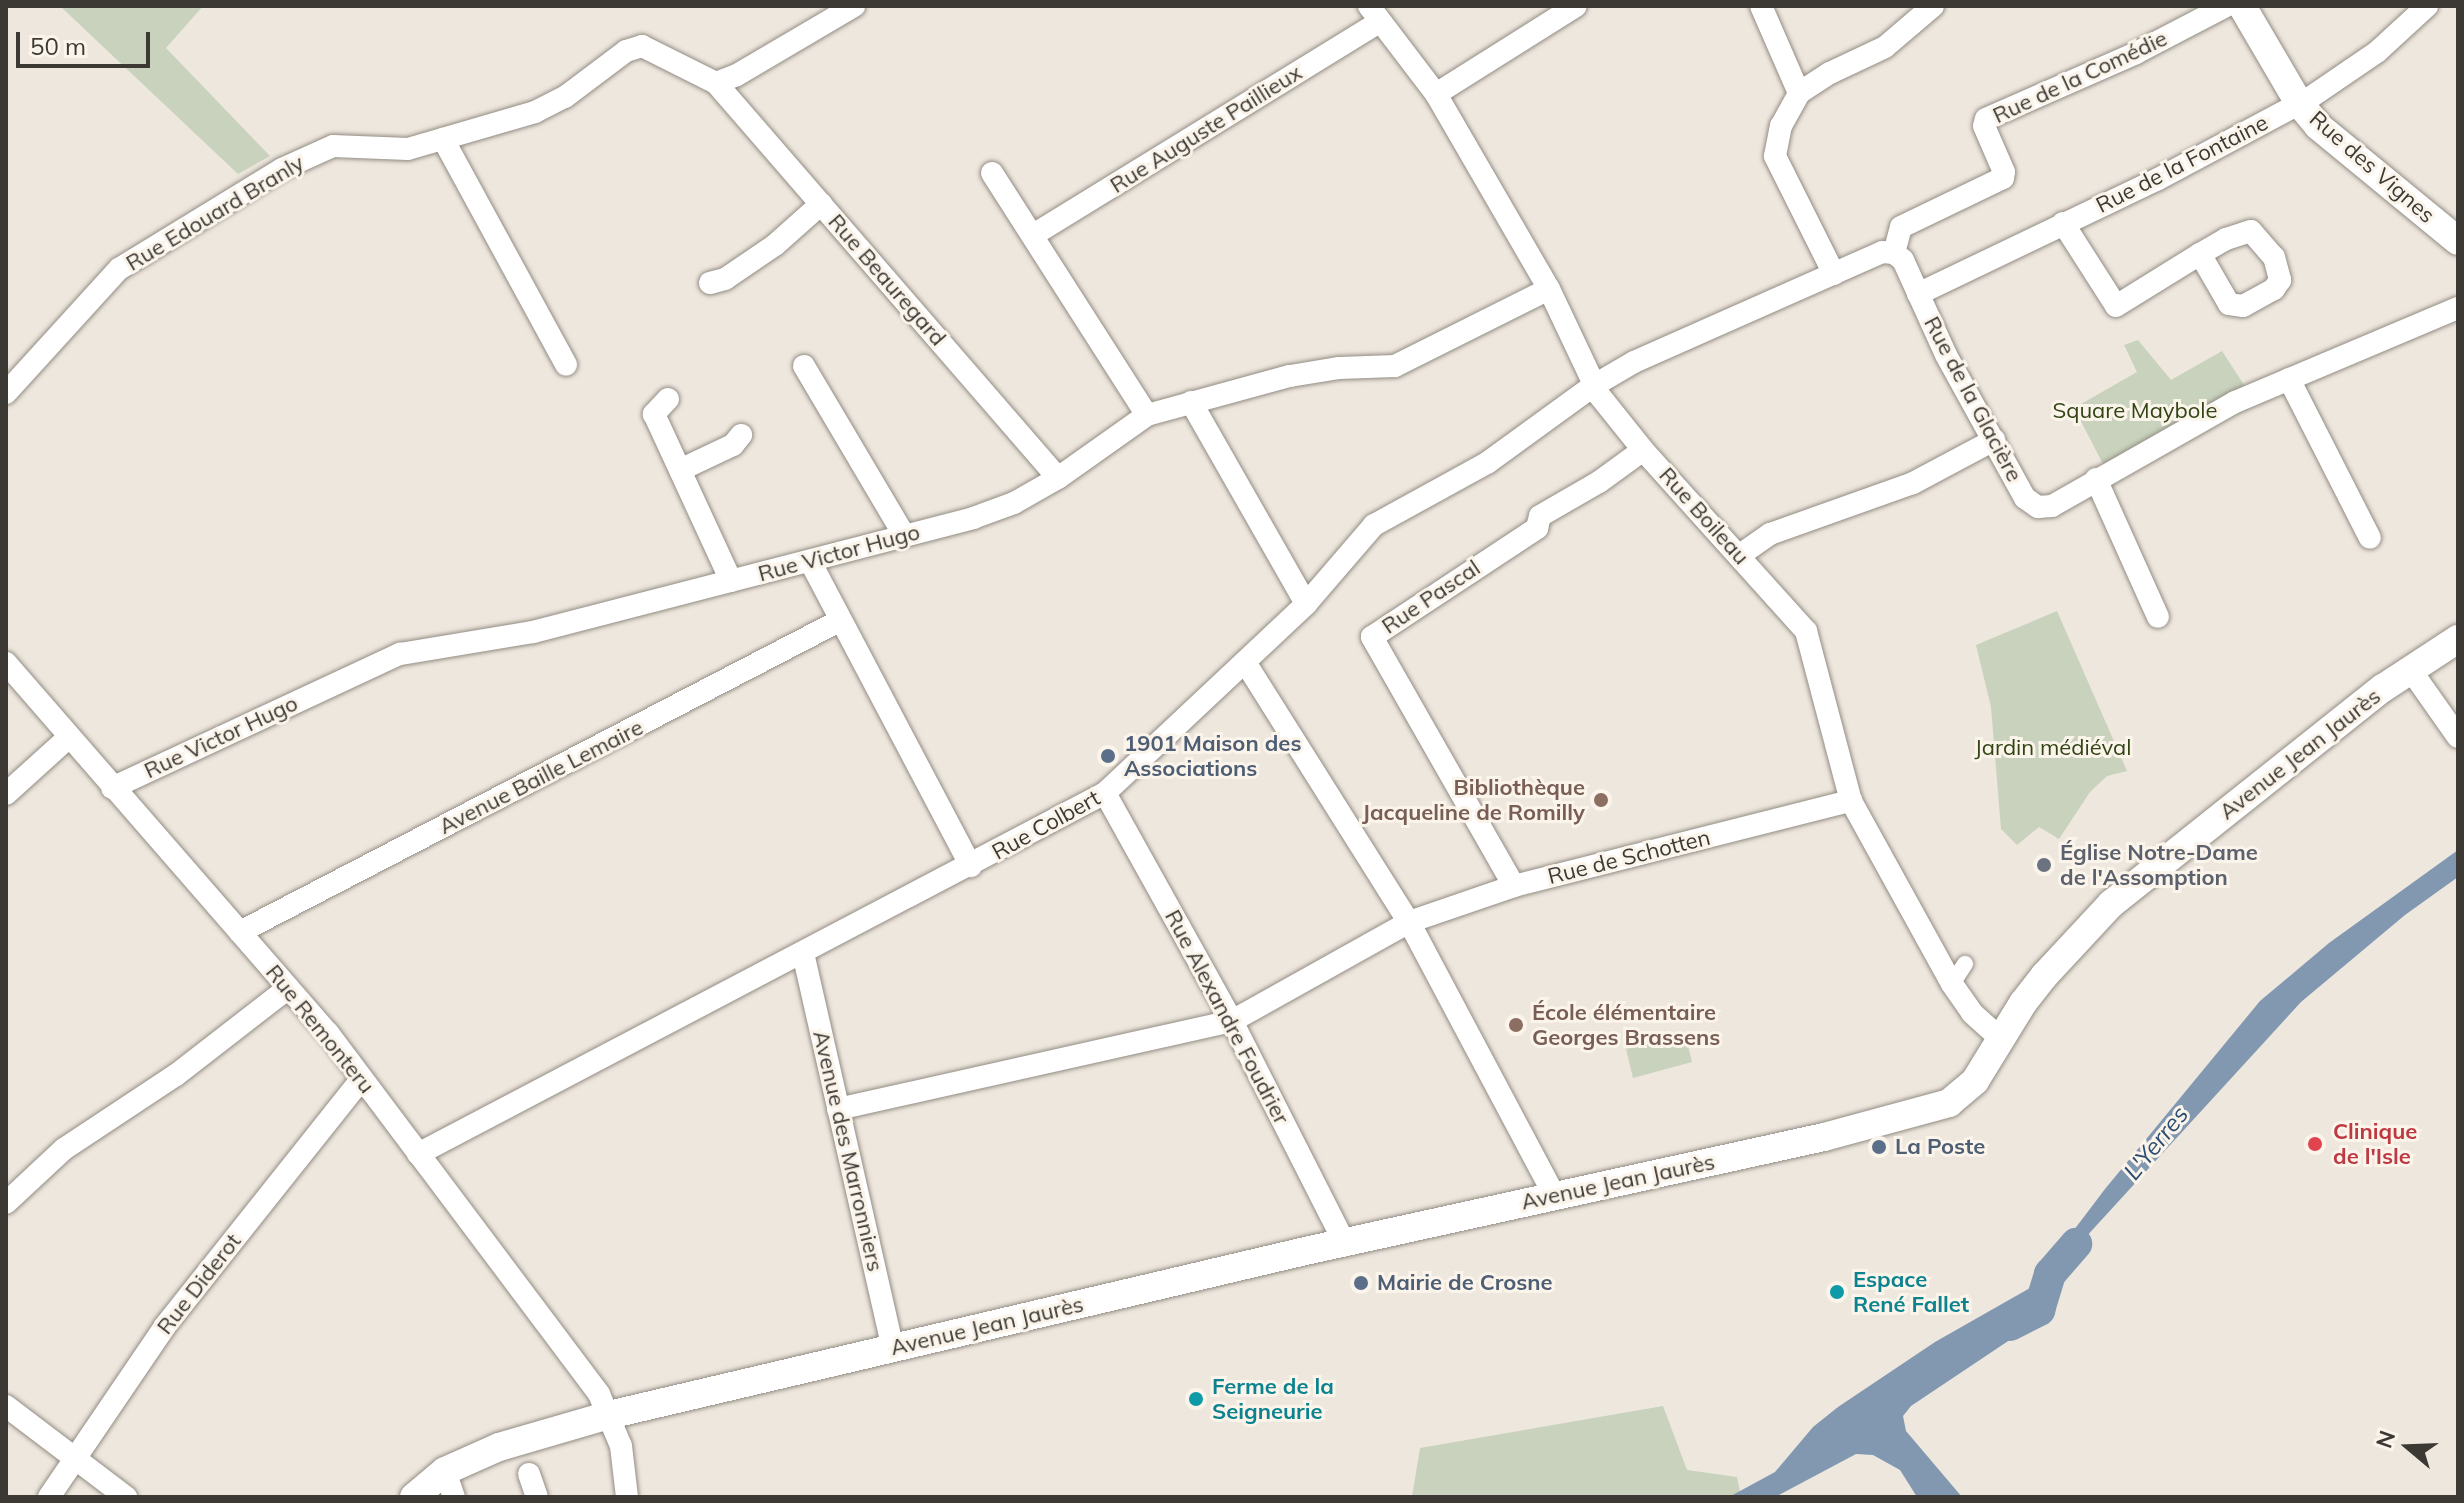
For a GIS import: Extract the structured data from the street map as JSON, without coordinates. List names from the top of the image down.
{
  "streets": {
    "street": [
      "Rue de la Comédie",
      "Rue Auguste Paillieux",
      "Rue de la Fontaine",
      "Rue des Vignes",
      "Rue Edouard Branly",
      "Rue Beauregard",
      "Rue de la Glacière",
      "Rue Boileau",
      "Rue Victor Hugo",
      "Rue Pascal",
      "Avenue Jean Jaurès",
      "Avenue Baille Lemaire",
      "Rue Colbert",
      "Rue de Schotten",
      "Rue Alexandre Foudrier",
      "Rue Remonteru",
      "Avenue des Marronniers",
      "Rue Diderot"
    ]
  },
  "crossings": [
    ["Rue de la Comédie", "Rue de la Glacière"],
    ["Rue Auguste Paillieux", "Rue Boileau"],
    ["Rue de la Fontaine", "Rue des Vignes"],
    ["Rue de la Fontaine", "Rue de la Glacière"],
    ["Rue Edouard Branly", "Rue Beauregard"],
    ["Rue Beauregard", "Rue Victor Hugo"],
    ["Rue Boileau", "Rue Victor Hugo"],
    ["Rue Boileau", "Rue Pascal"],
    ["Rue Boileau", "Avenue Jean Jaurès"],
    ["Rue Boileau", "Rue Colbert"],
    ["Rue Boileau", "Rue de Schotten"],
    ["Rue Victor Hugo", "Rue Remonteru"],
    ["Rue Pascal", "Rue de Schotten"],
    ["Avenue Jean Jaurès", "Rue Alexandre Foudrier"],
    ["Avenue Jean Jaurès", "Rue Remonteru"],
    ["Avenue Jean Jaurès", "Avenue des Marronniers"],
    ["Avenue Baille Lemaire", "Rue Remonteru"],
    ["Rue Colbert", "Rue Alexandre Foudrier"],
    ["Rue Colbert", "Rue Remonteru"],
    ["Rue Colbert", "Avenue des Marronniers"],
    ["Rue de Schotten", "Rue Alexandre Foudrier"],
    ["Rue de Schotten", "Avenue des Marronniers"],
    ["Rue Remonteru", "Rue Diderot"]
  ],
  "water": ["L'Yerres"],
  "parks": ["Square Maybole", "Jardin médiéval"],
  "places": [
    "1901 Maison des Associations",
    "Bibliothèque Jacqueline de Romilly",
    "Église Notre-Dame de l'Assomption",
    "École élémentaire Georges Brassens",
    "Clinique de l'Isle",
    "La Poste",
    "Mairie de Crosne",
    "Espace René Fallet",
    "Ferme de la Seigneurie"
  ],
  "scale_bar": "50 m",
  "north": "left"
}
